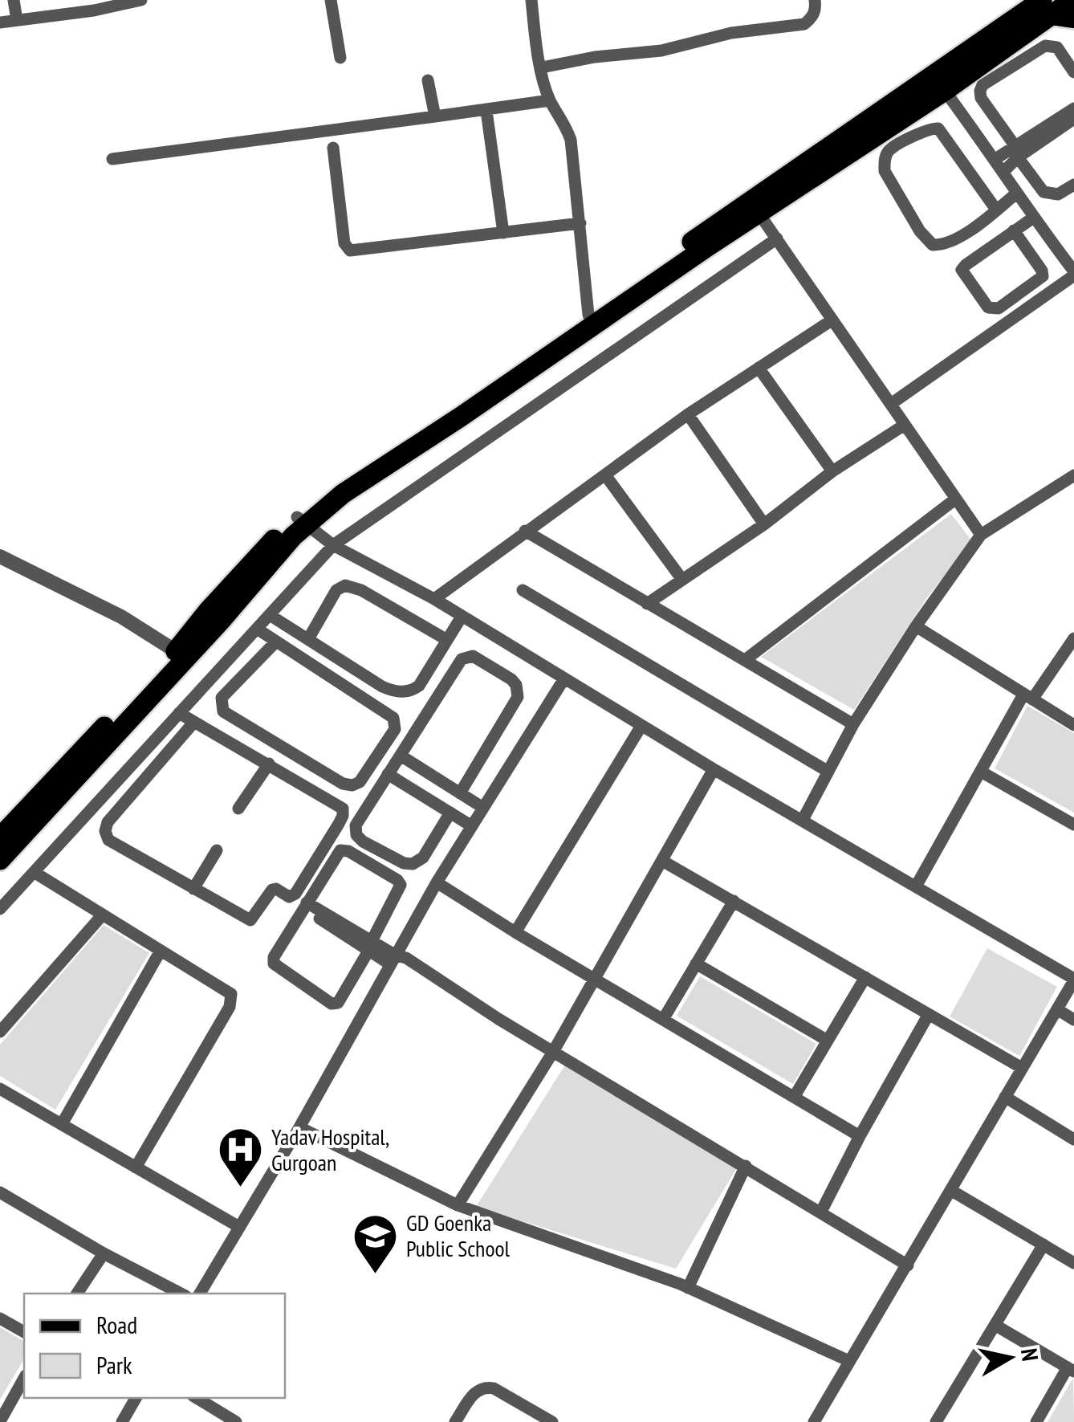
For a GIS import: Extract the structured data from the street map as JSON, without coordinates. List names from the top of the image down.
{
  "places": {
    "hospital": ["Yadav Hospital, Gurgoan"],
    "school or university": ["GD Goenka Public School"]
  },
  "legend": ["Road", "Park"],
  "north": "right"
}
